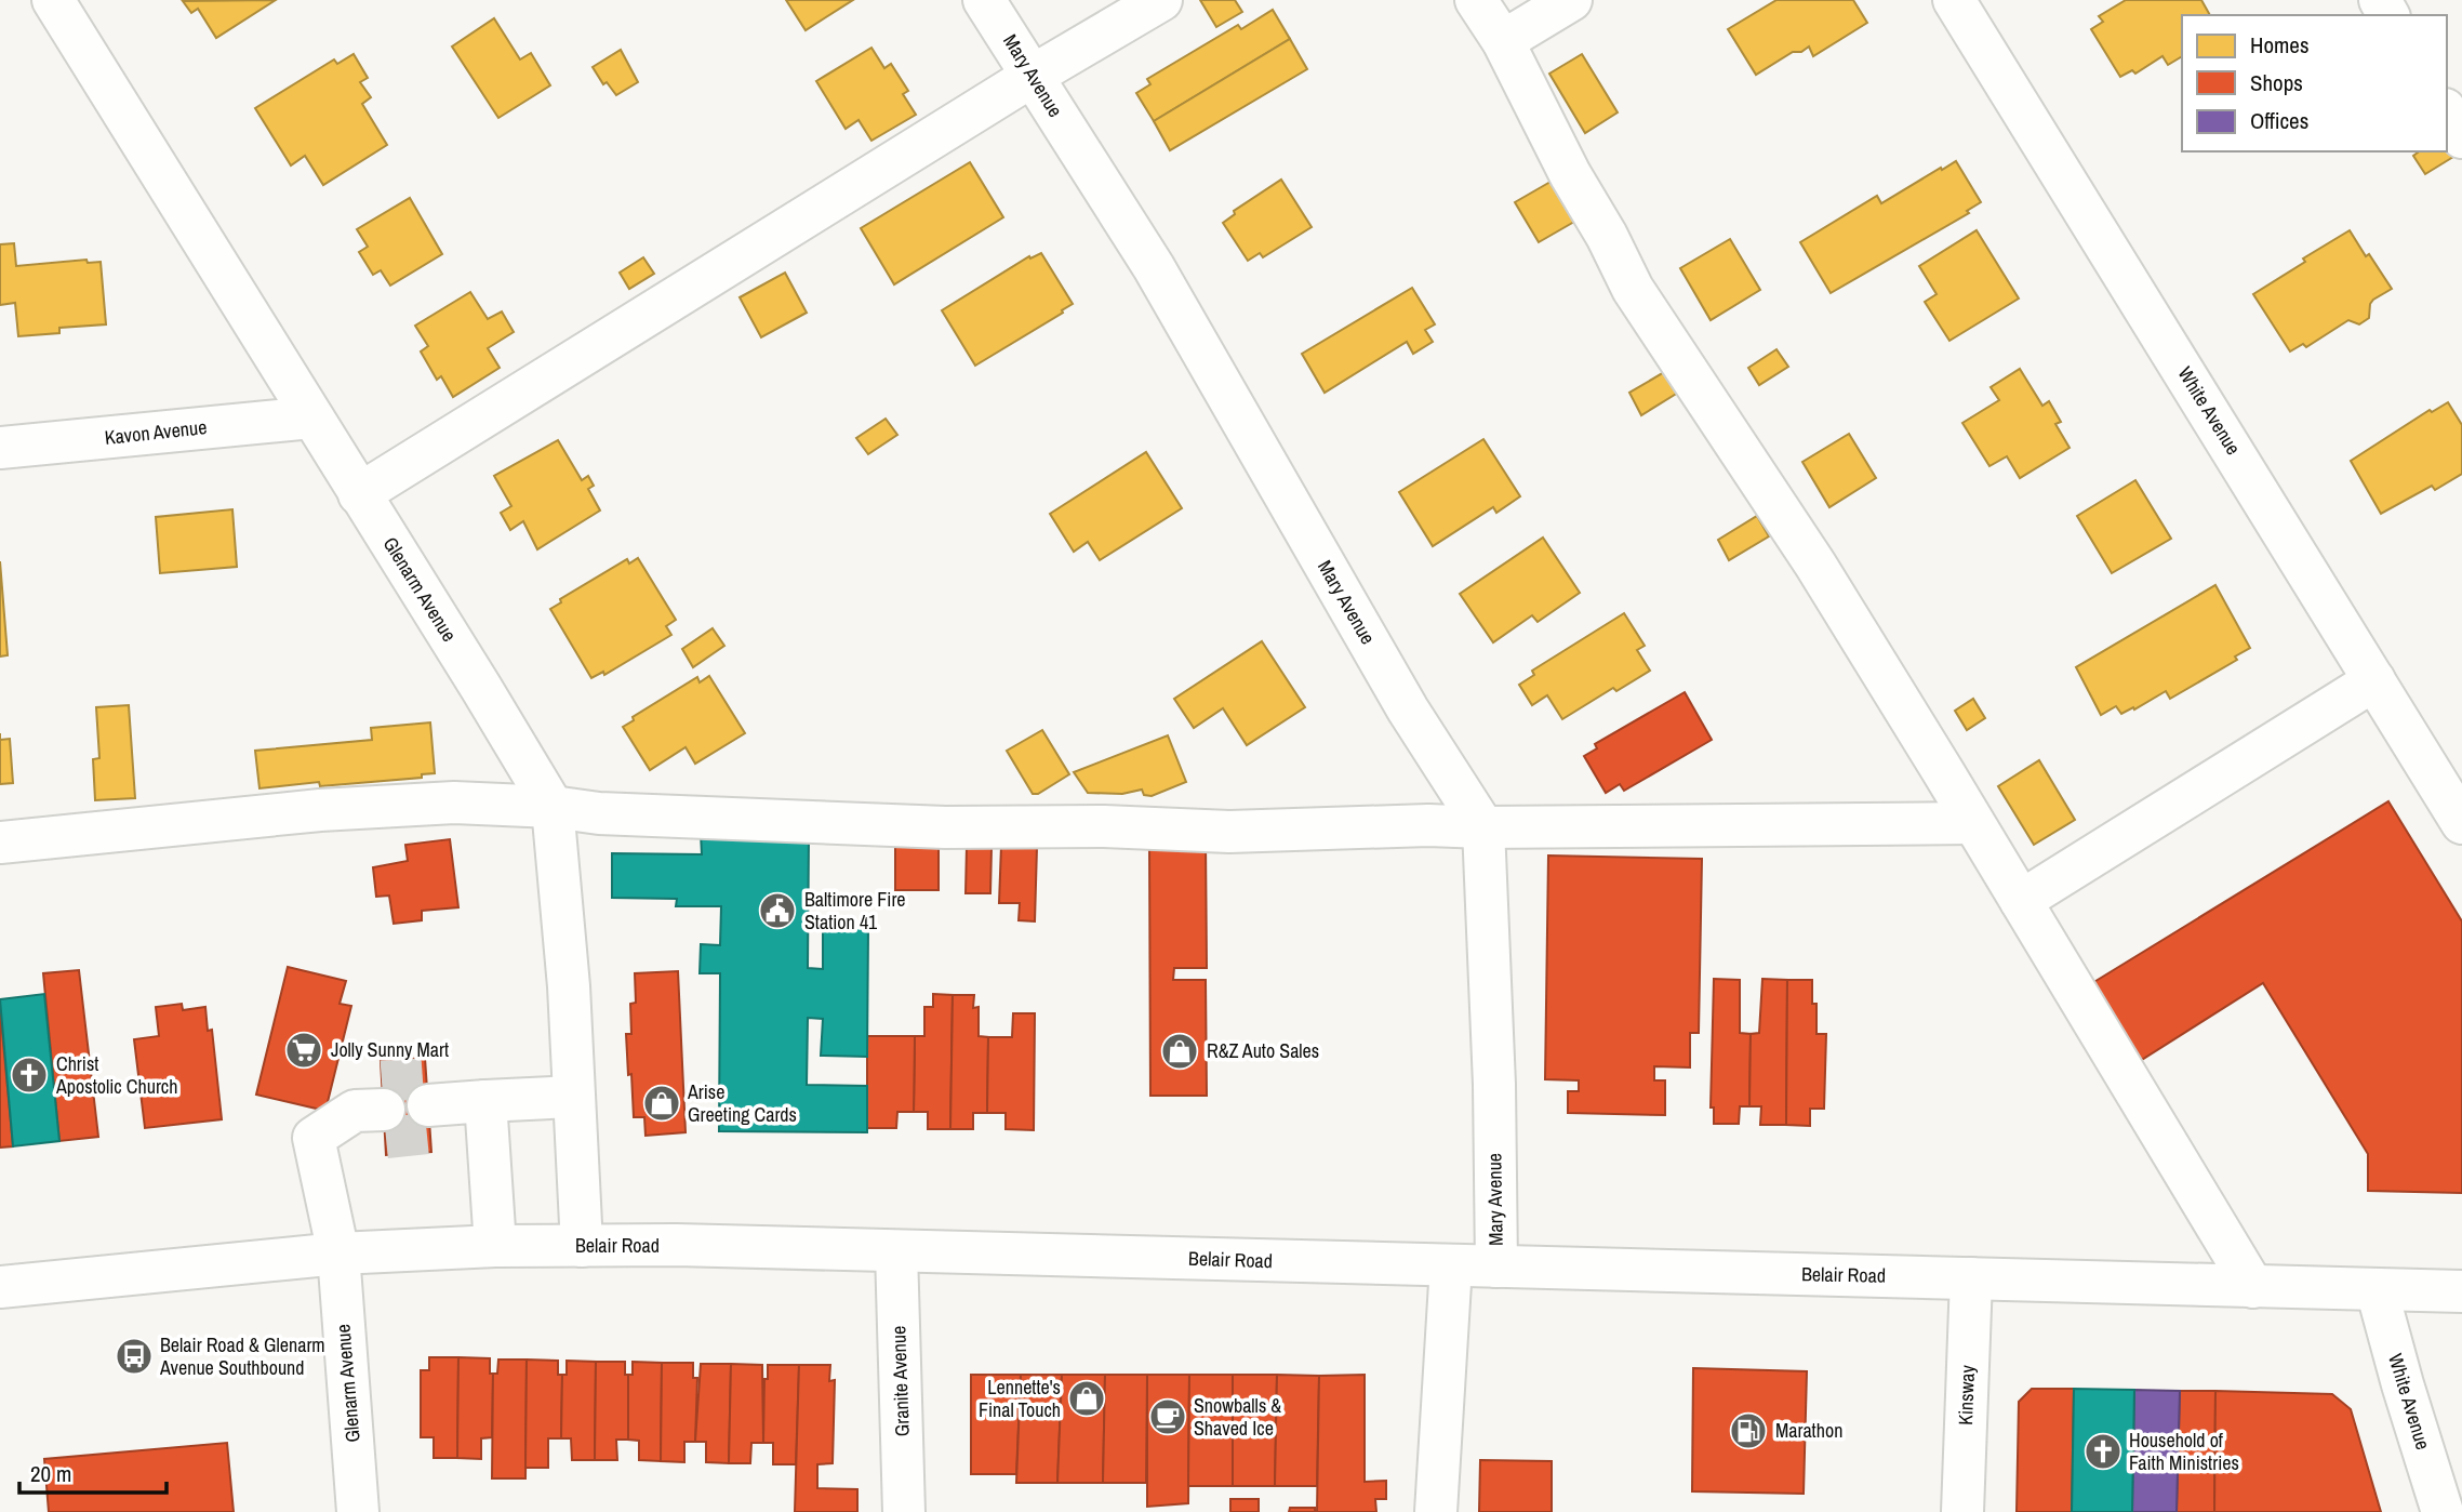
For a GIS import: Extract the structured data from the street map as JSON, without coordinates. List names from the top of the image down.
{
  "streets": {
    "street": [
      "Mary Avenue",
      "White Avenue",
      "Kavon Avenue",
      "Glenarm Avenue",
      "Belair Road",
      "Granite Avenue",
      "Kinsway"
    ]
  },
  "crossings": [
    ["Mary Avenue", "Belair Road"],
    ["White Avenue", "Belair Road"],
    ["Kavon Avenue", "Glenarm Avenue"],
    ["Glenarm Avenue", "Belair Road"],
    ["Belair Road", "Granite Avenue"],
    ["Belair Road", "Kinsway"]
  ],
  "places": {
    "public building": ["Baltimore Fire Station 41"],
    "supermarket": ["Jolly Sunny Mart"],
    "shop": ["R&Z Auto Sales", "Arise Greeting Cards", "Lennette's Final Touch"],
    "church": ["Christ Apostolic Church", "Household of Faith Ministries"],
    "bus stop": ["Belair Road & Glenarm Avenue Southbound"],
    "cafe": ["Snowballs & Shaved Ice"],
    "fuel station": ["Marathon"]
  },
  "legend": ["Homes", "Shops", "Offices"],
  "scale_bar": "20 m"
}
